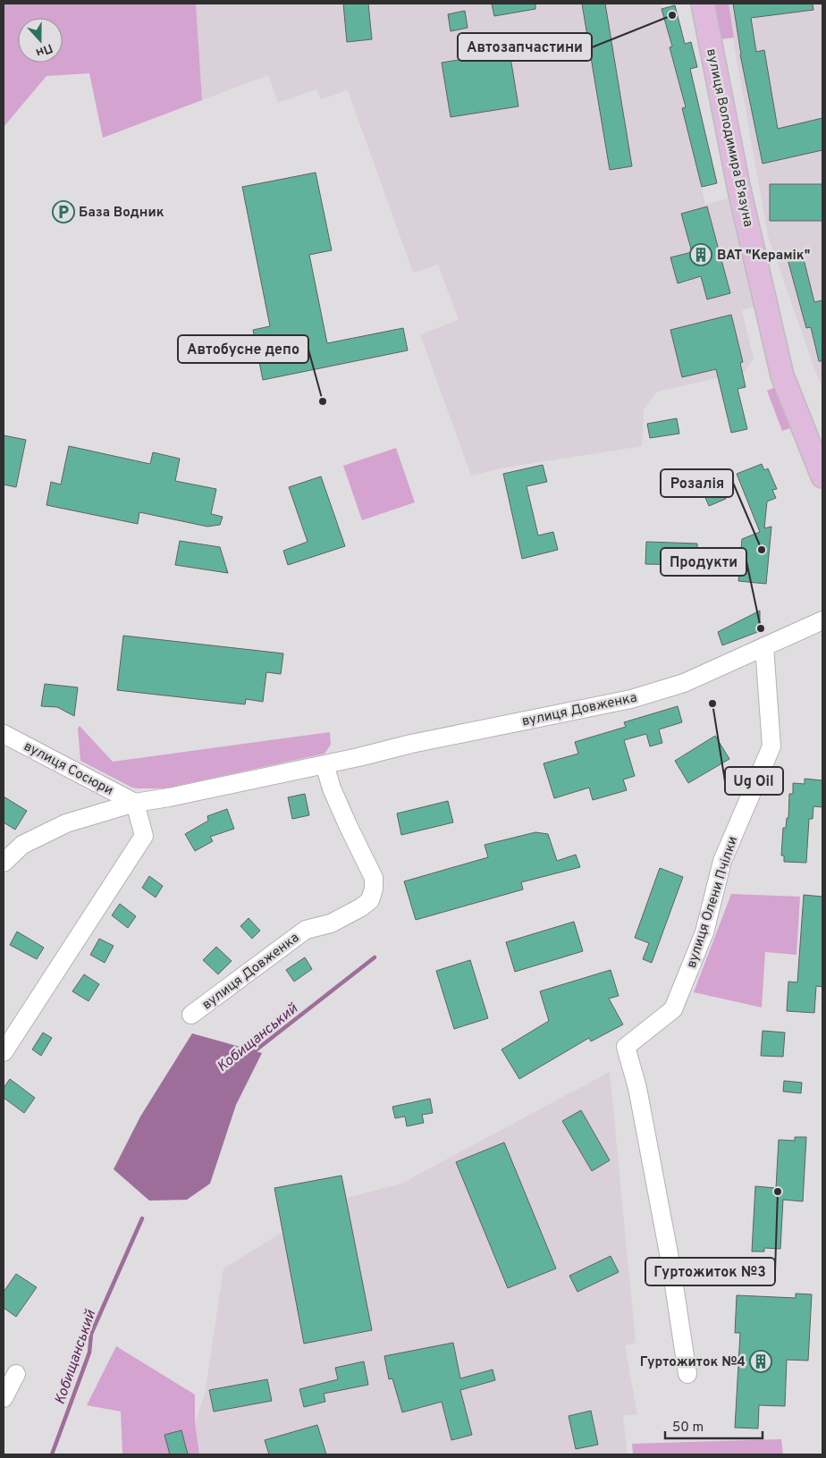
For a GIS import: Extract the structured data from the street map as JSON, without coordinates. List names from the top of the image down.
{
  "streets": {
    "main road": ["вулиця Володимира В'язуна"],
    "street": ["вулиця Довженка", "вулиця Сосюри", "вулиця Олени Пчілки"]
  },
  "crossings": [
    ["вулиця Довженка", "вулиця Сосюри"],
    ["вулиця Довженка", "вулиця Олени Пчілки"]
  ],
  "water": ["Кобищанський"],
  "places": {
    "other": [
      "Автозапчастини",
      "Автобусне депо",
      "Розалія",
      "Продукти",
      "Ug Oil",
      "Гуртожиток №3"
    ],
    "parking": ["База Водник"],
    "building": ["ВАТ \"Керамік\"", "Гуртожиток №4"]
  },
  "scale_bar": "50 m",
  "north": "bottom"
}
